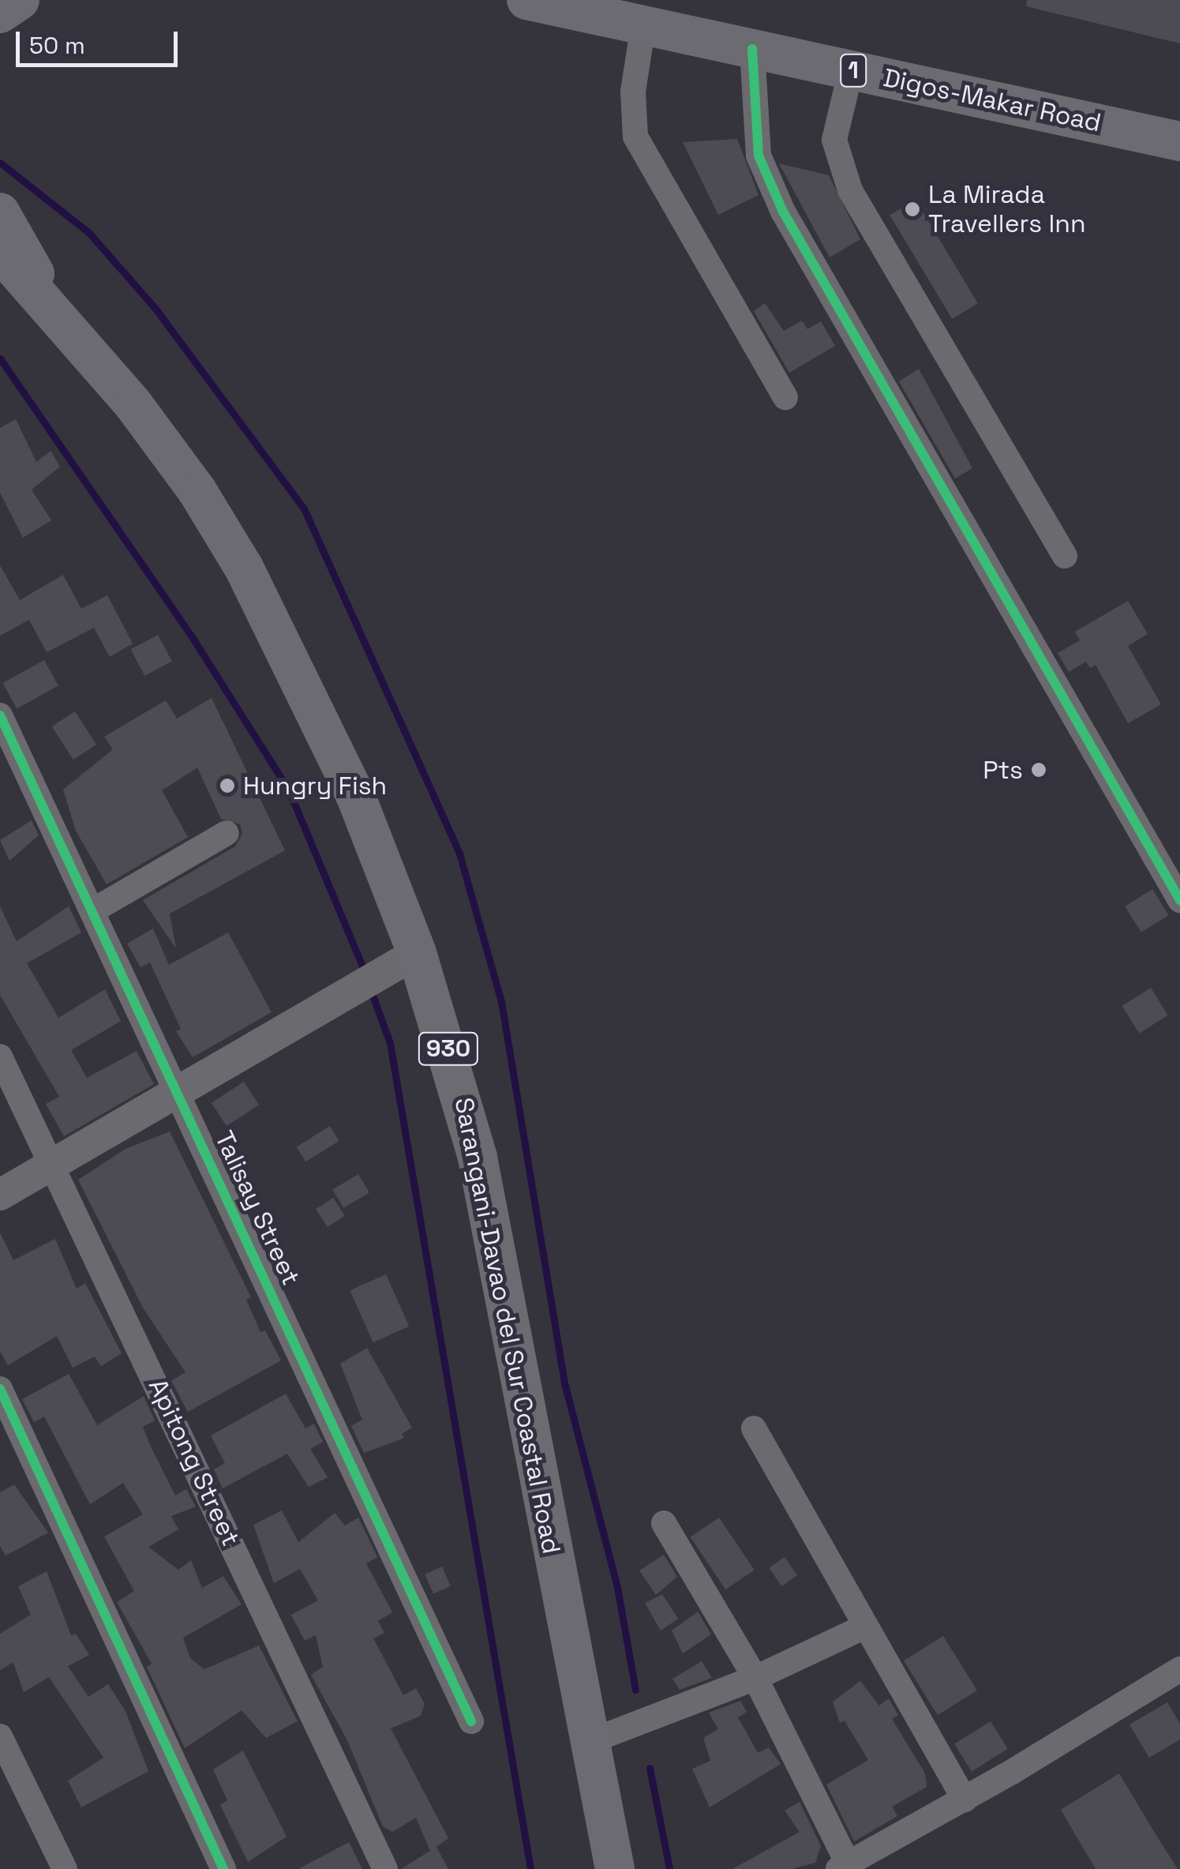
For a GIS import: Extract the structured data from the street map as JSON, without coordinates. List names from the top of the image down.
{
  "streets": {
    "main road": [
      "1",
      "Digos-Makar Road",
      "930",
      "Sarangani-Davao del Sur Coastal Road"
    ],
    "street": ["Talisay Street", "Apitong Street"]
  },
  "places": ["La Mirada Travellers Inn", "Pts", "Hungry Fish"],
  "scale_bar": "50 m"
}
